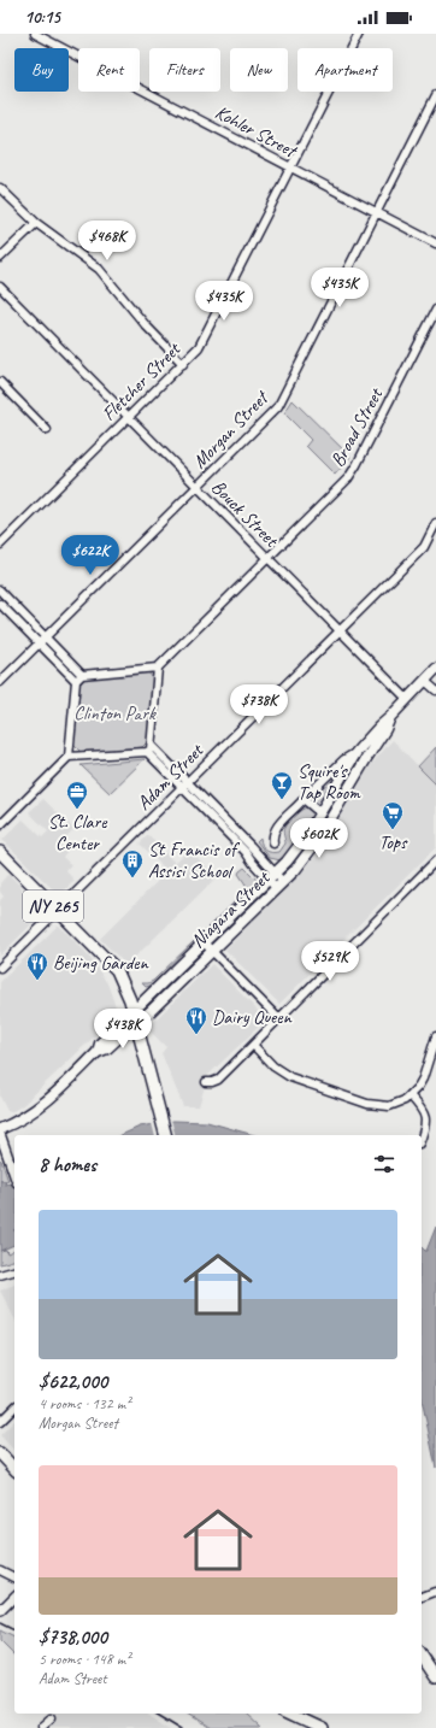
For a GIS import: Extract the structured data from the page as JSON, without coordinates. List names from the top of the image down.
{
  "streets": {
    "main road": ["NY 265", "Niagara Street"],
    "street": [
      "Kohler Street",
      "Fletcher Street",
      "Broad Street",
      "Morgan Street",
      "Bouck Street",
      "Adam Street"
    ]
  },
  "crossings": [
    ["Kohler Street", "Fletcher Street"],
    ["Kohler Street", "Morgan Street"],
    ["Fletcher Street", "Bouck Street"],
    ["Broad Street", "Bouck Street"],
    ["Morgan Street", "Bouck Street"],
    ["Bouck Street", "Adam Street"],
    ["Bouck Street", "Niagara Street"],
    ["Adam Street", "NY 265"],
    ["NY 265", "Niagara Street"]
  ],
  "parks": ["Clinton Park"],
  "places": {
    "bar": ["Squire's Tap Room"],
    "office": ["St. Clare Center"],
    "supermarket": ["Tops"],
    "building": ["St Francis of Assisi School"],
    "restaurant": ["Beijing Garden", "Dairy Queen"]
  },
  "page": {
    "status": "10:15",
    "chip": [
      "Buy",
      "Rent",
      "Filters",
      "New",
      "Apartment"
    ],
    "price": [
      "$468K",
      "$435K",
      "$435K",
      "$622K",
      "$738K",
      "$602K",
      "$529K",
      "$438K"
    ],
    "heading": "8 homes",
    "list": [
      {
        "name": "$622,000",
        "note": "4 rooms · 132 m² · Morgan Street"
      },
      {
        "name": "$738,000",
        "note": "5 rooms · 148 m² · Adam Street"
      }
    ]
  }
}
